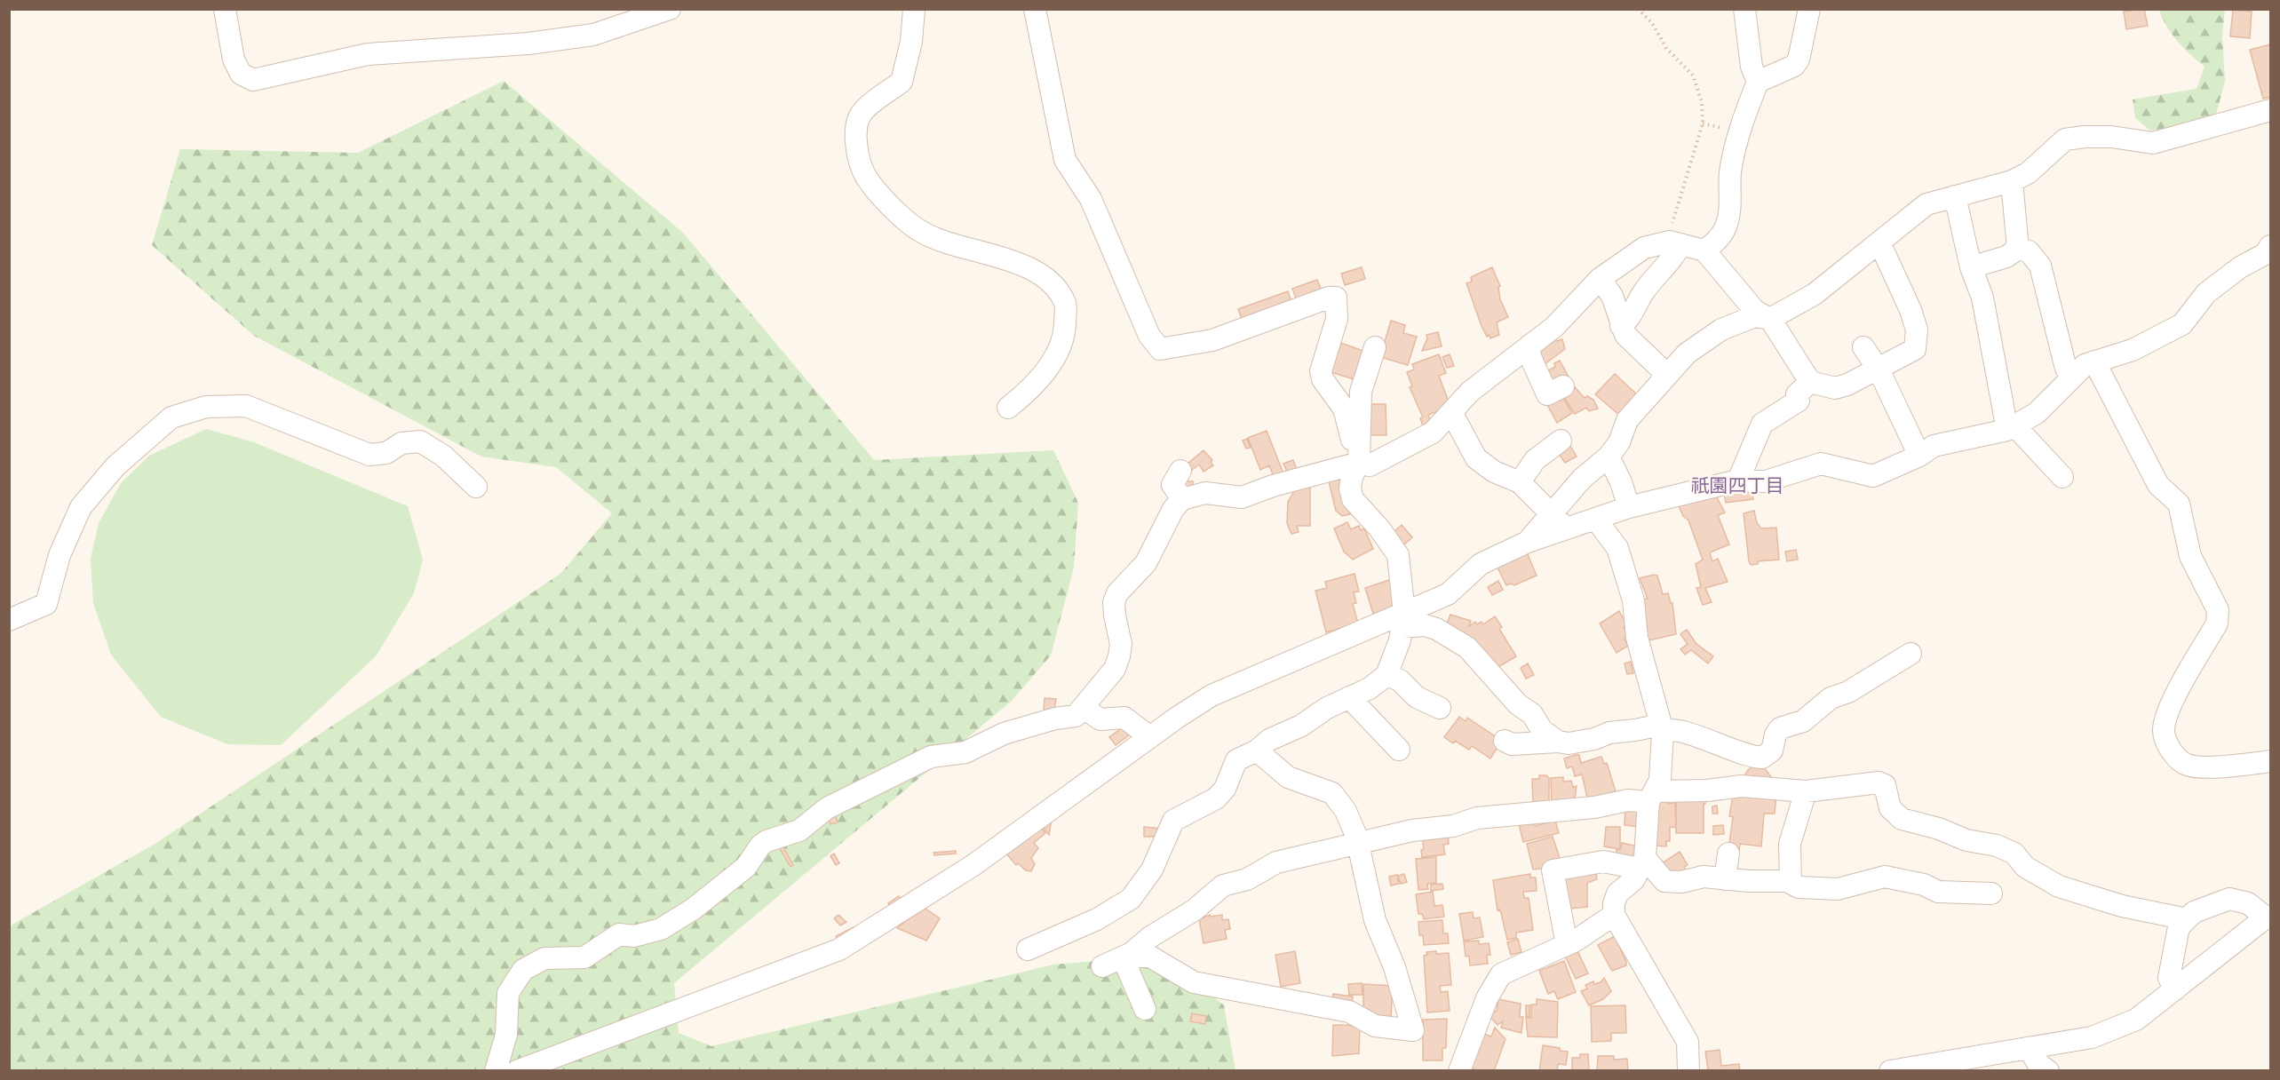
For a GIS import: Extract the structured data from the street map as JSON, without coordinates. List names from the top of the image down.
{
  "districts": ["祇園四丁目"]
}
